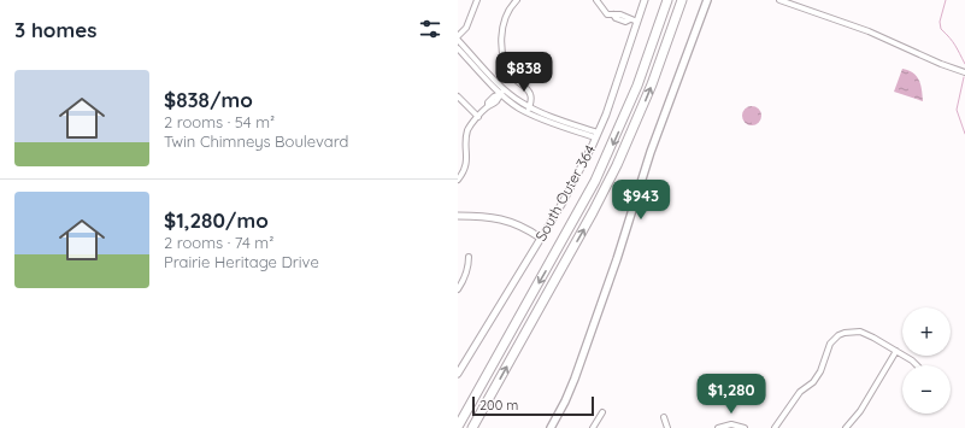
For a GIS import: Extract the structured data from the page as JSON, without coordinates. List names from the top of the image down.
{
  "streets": {
    "street": ["South Outer 364"]
  },
  "scale_bar": "200 m",
  "page": {
    "heading": "3 homes",
    "price": ["$838", "$943", "$1,280"],
    "list": [
      {
        "name": "$838/mo",
        "note": "2 rooms · 54 m² · Twin Chimneys Boulevard"
      },
      {
        "name": "$1,280/mo",
        "note": "2 rooms · 74 m² · Prairie Heritage Drive"
      }
    ],
    "map_buttons": ["+", "−"],
    "scale": "200 m"
  }
}
